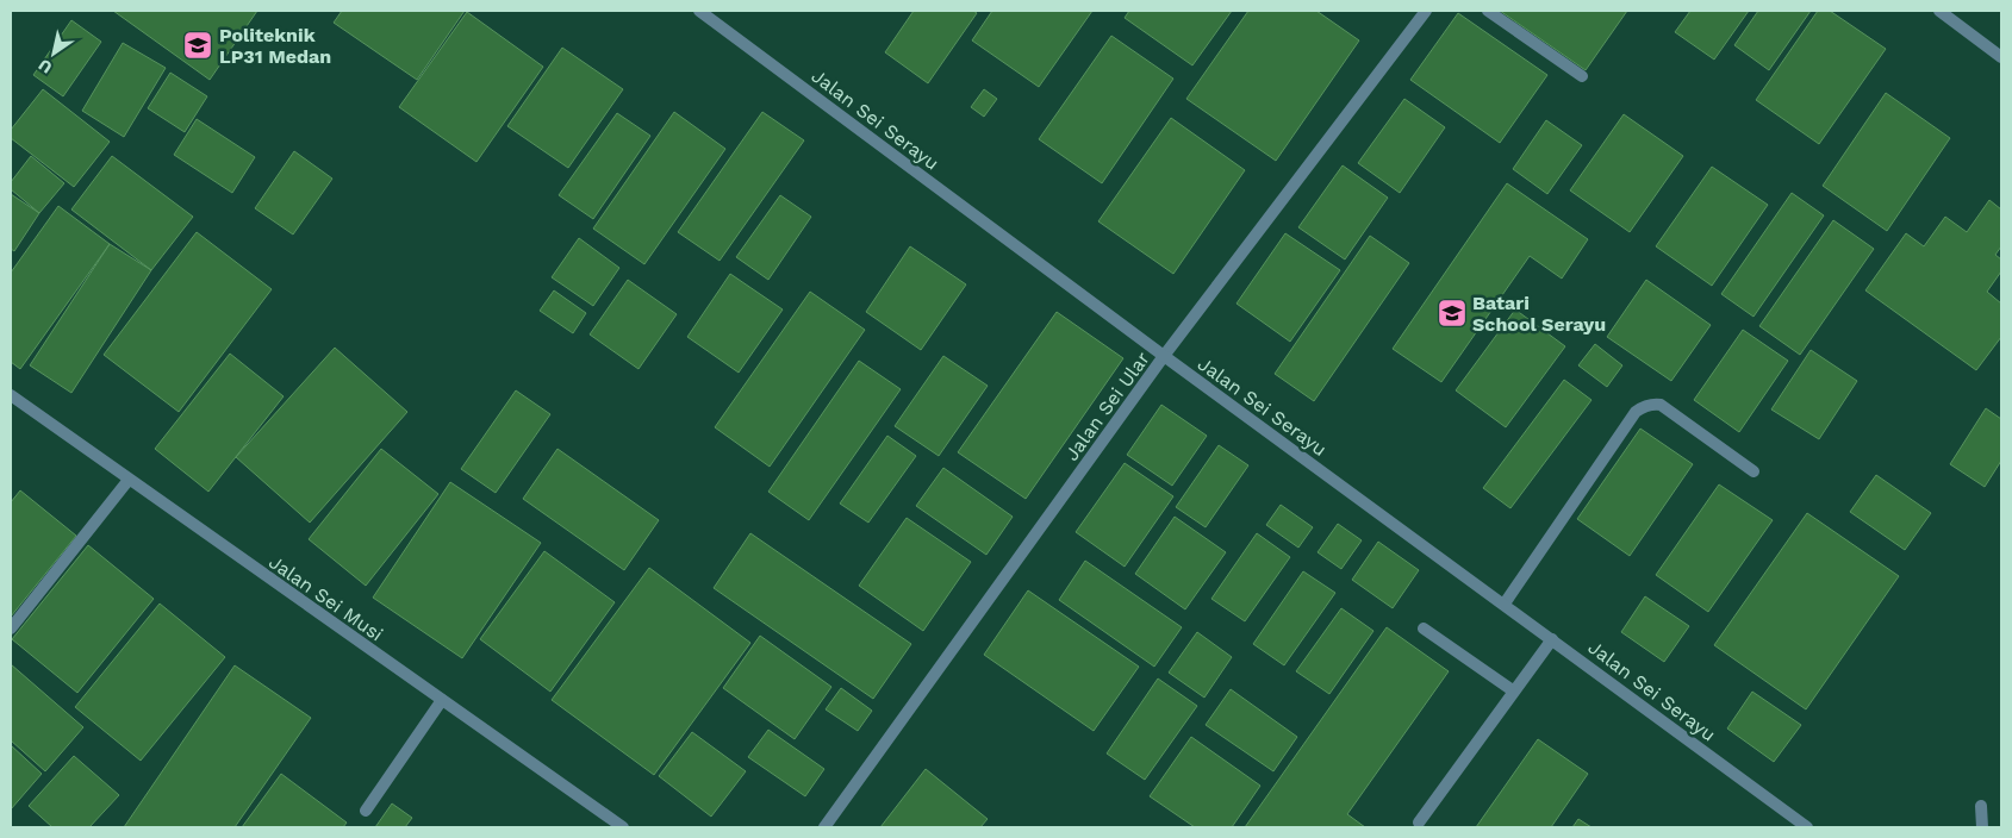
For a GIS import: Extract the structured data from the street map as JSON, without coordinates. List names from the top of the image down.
{
  "streets": {
    "street": ["Jalan Sei Serayu", "Jalan Sei Ular", "Jalan Sei Musi"]
  },
  "crossings": [
    ["Jalan Sei Serayu", "Jalan Sei Ular"]
  ],
  "places": {
    "school or university": ["Politeknik LP31 Medan", "Batari School Serayu"]
  },
  "north": "bottom left"
}
